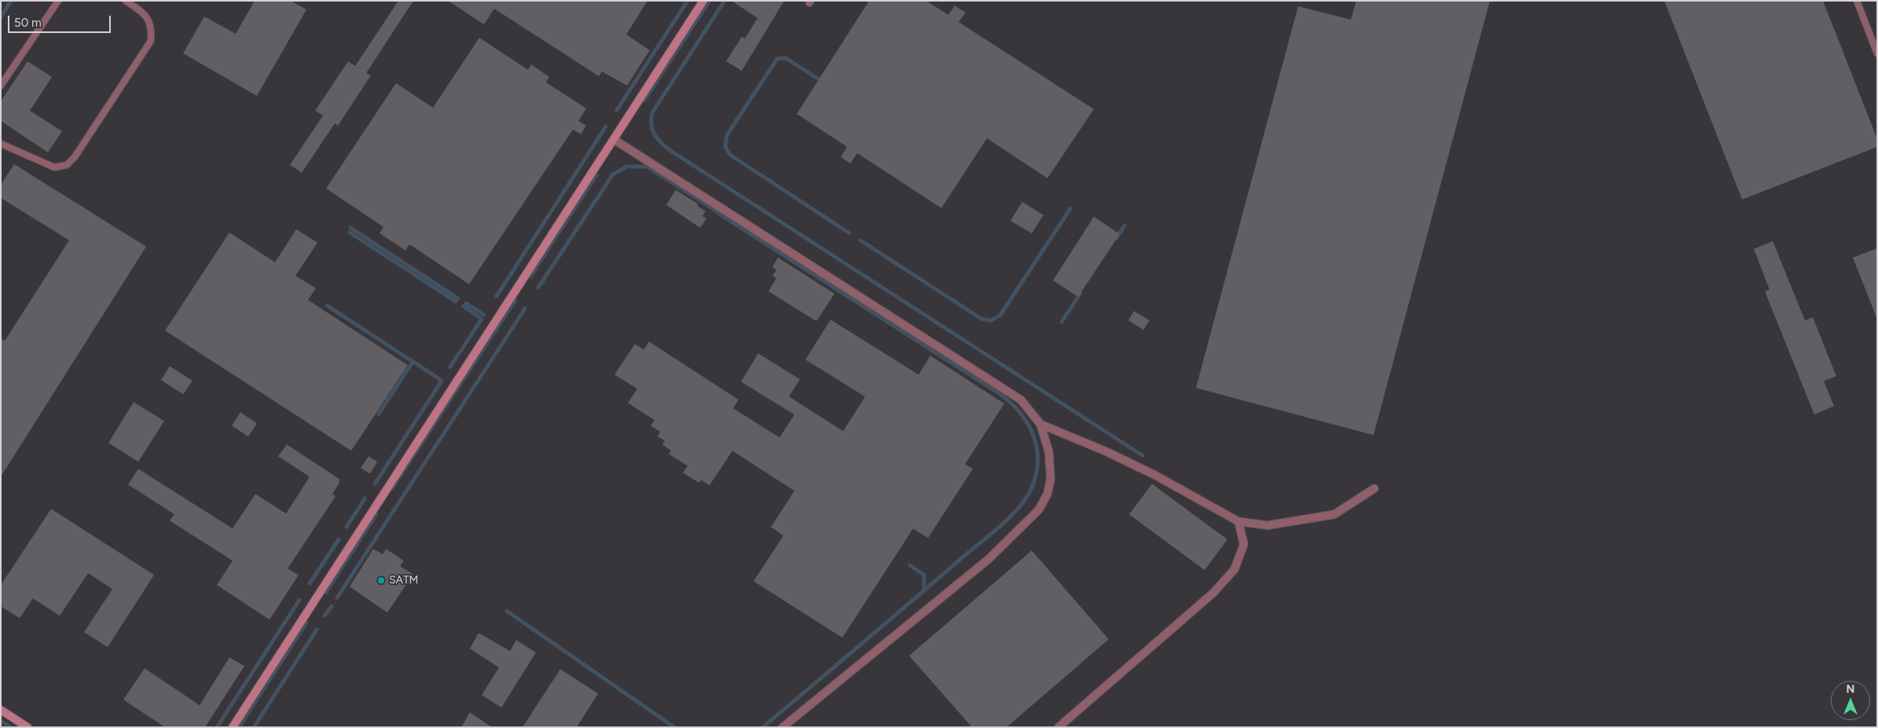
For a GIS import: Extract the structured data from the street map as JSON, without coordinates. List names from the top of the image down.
{
  "places": ["SATM"],
  "scale_bar": "50 m",
  "north": "top"
}
